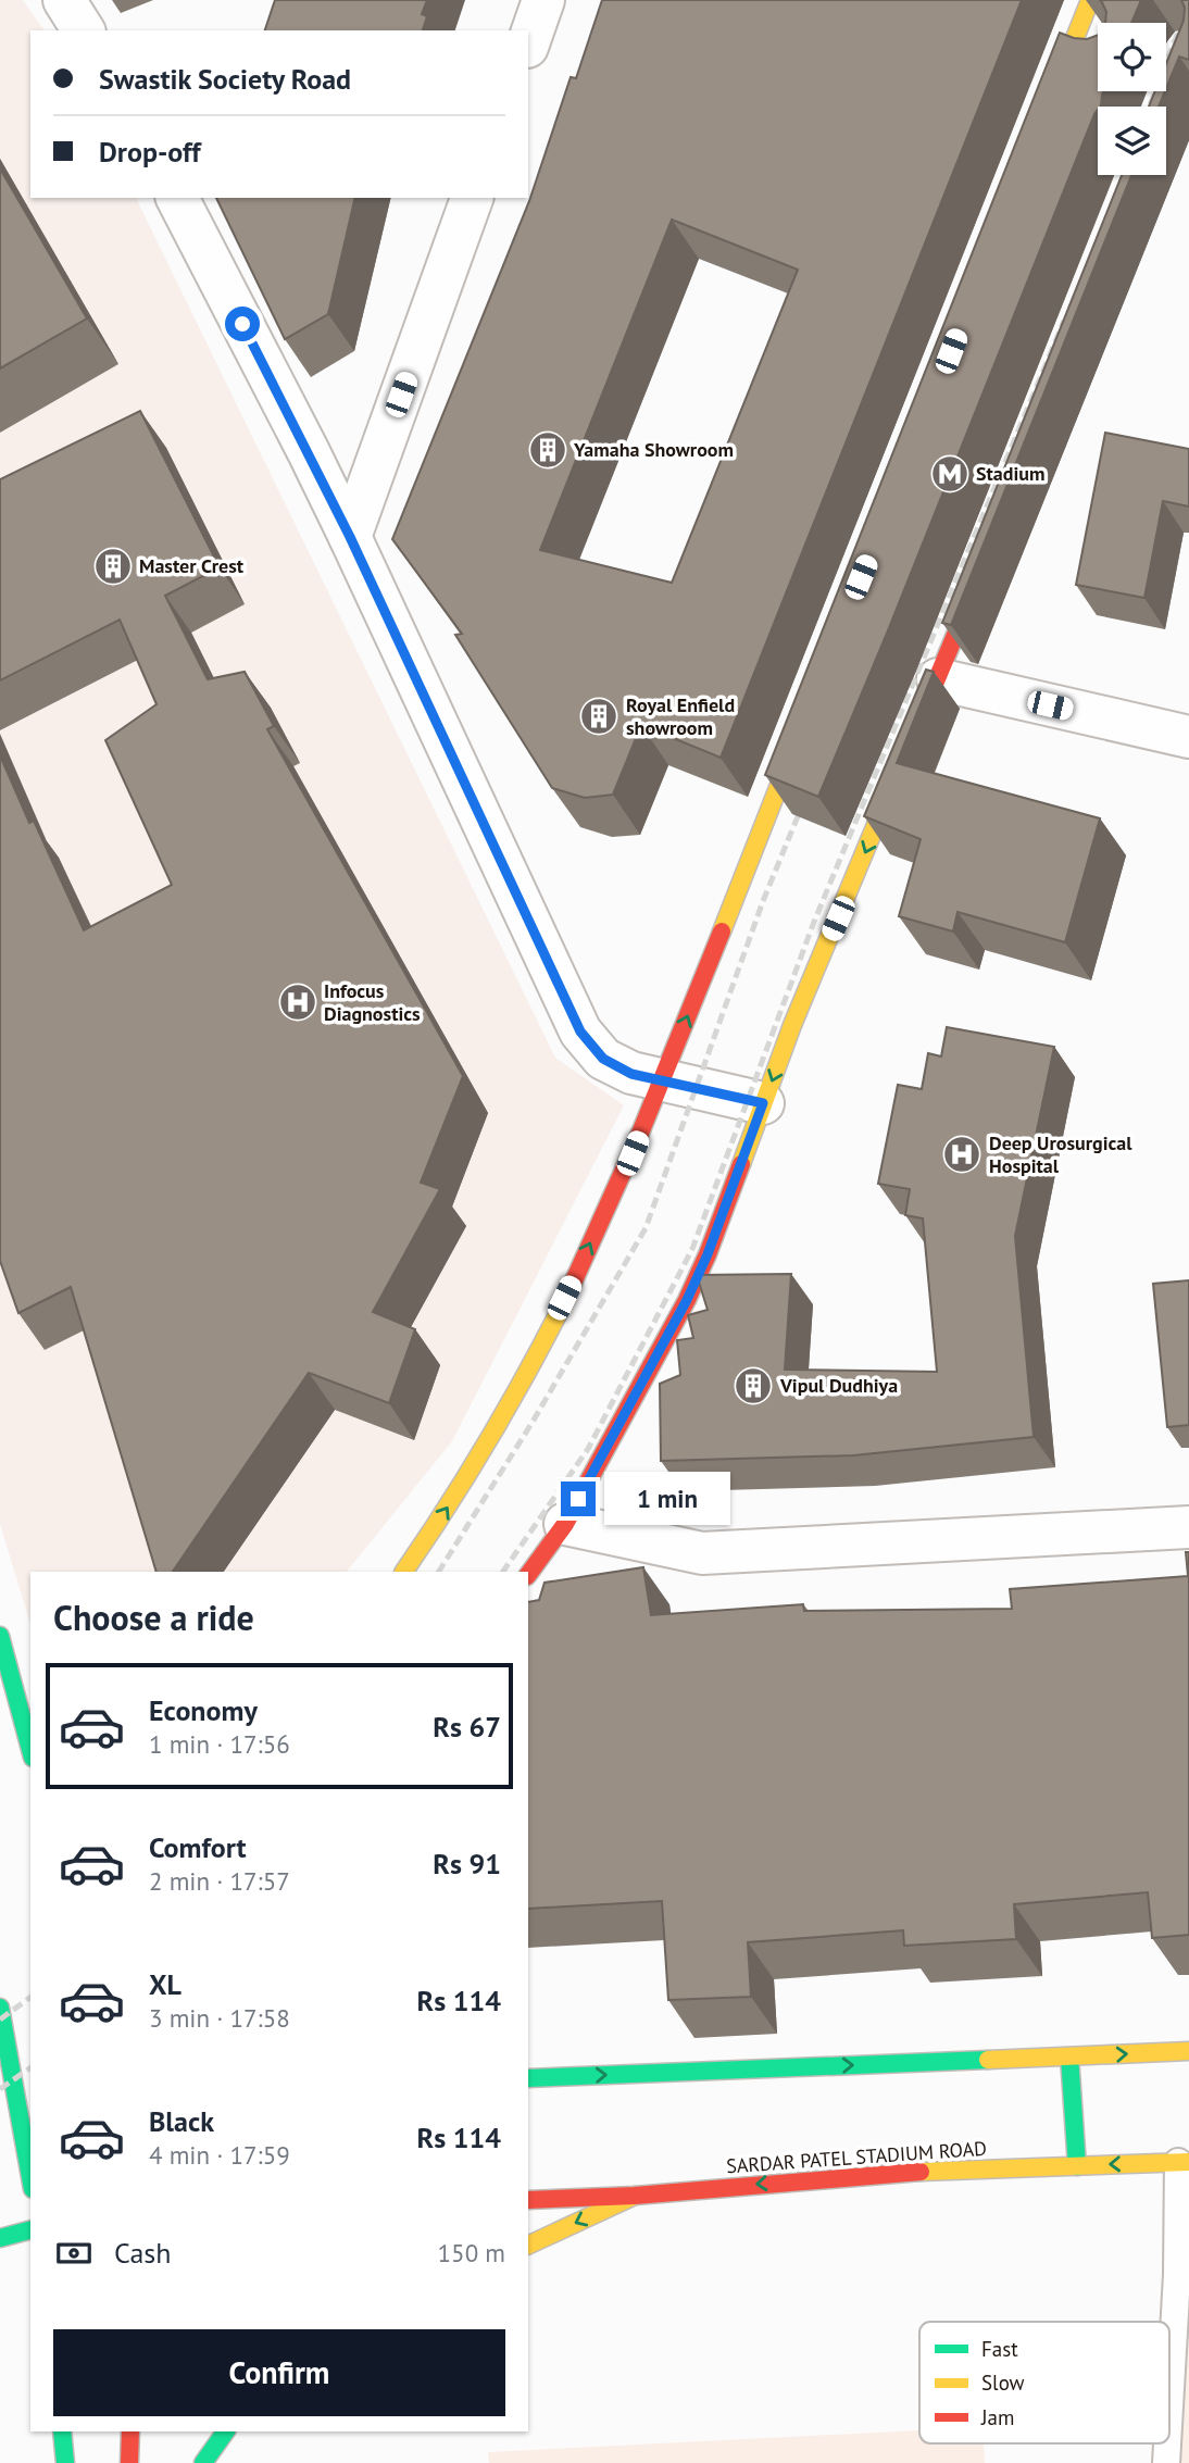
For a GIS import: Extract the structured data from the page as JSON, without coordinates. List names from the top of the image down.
{
  "streets": {
    "main road": ["SARDAR PATEL STADIUM ROAD"]
  },
  "places": {
    "building": [
      "Yamaha Showroom",
      "Master Crest",
      "Royal Enfield showroom",
      "Vipul Dudhiya"
    ],
    "metro station": ["Stadium"],
    "hospital": ["Infocus Diagnostics", "Deep Urosurgical Hospital"]
  },
  "legend": ["Fast", "Slow", "Jam"],
  "page": {
    "banner": ["Swastik Society Road", "Drop-off"],
    "bubble": "1 min",
    "heading": "Choose a ride",
    "list": [
      {
        "name": "Economy",
        "note": "1 min · 17:56",
        "value": "Rs 67"
      },
      {
        "name": "Comfort",
        "note": "2 min · 17:57",
        "value": "Rs 91"
      },
      {
        "name": "XL",
        "note": "3 min · 17:58",
        "value": "Rs 114"
      },
      {
        "name": "Black",
        "note": "4 min · 17:59",
        "value": "Rs 114"
      }
    ],
    "pay": ["Cash", "150 m"],
    "buttons": "Confirm"
  }
}
